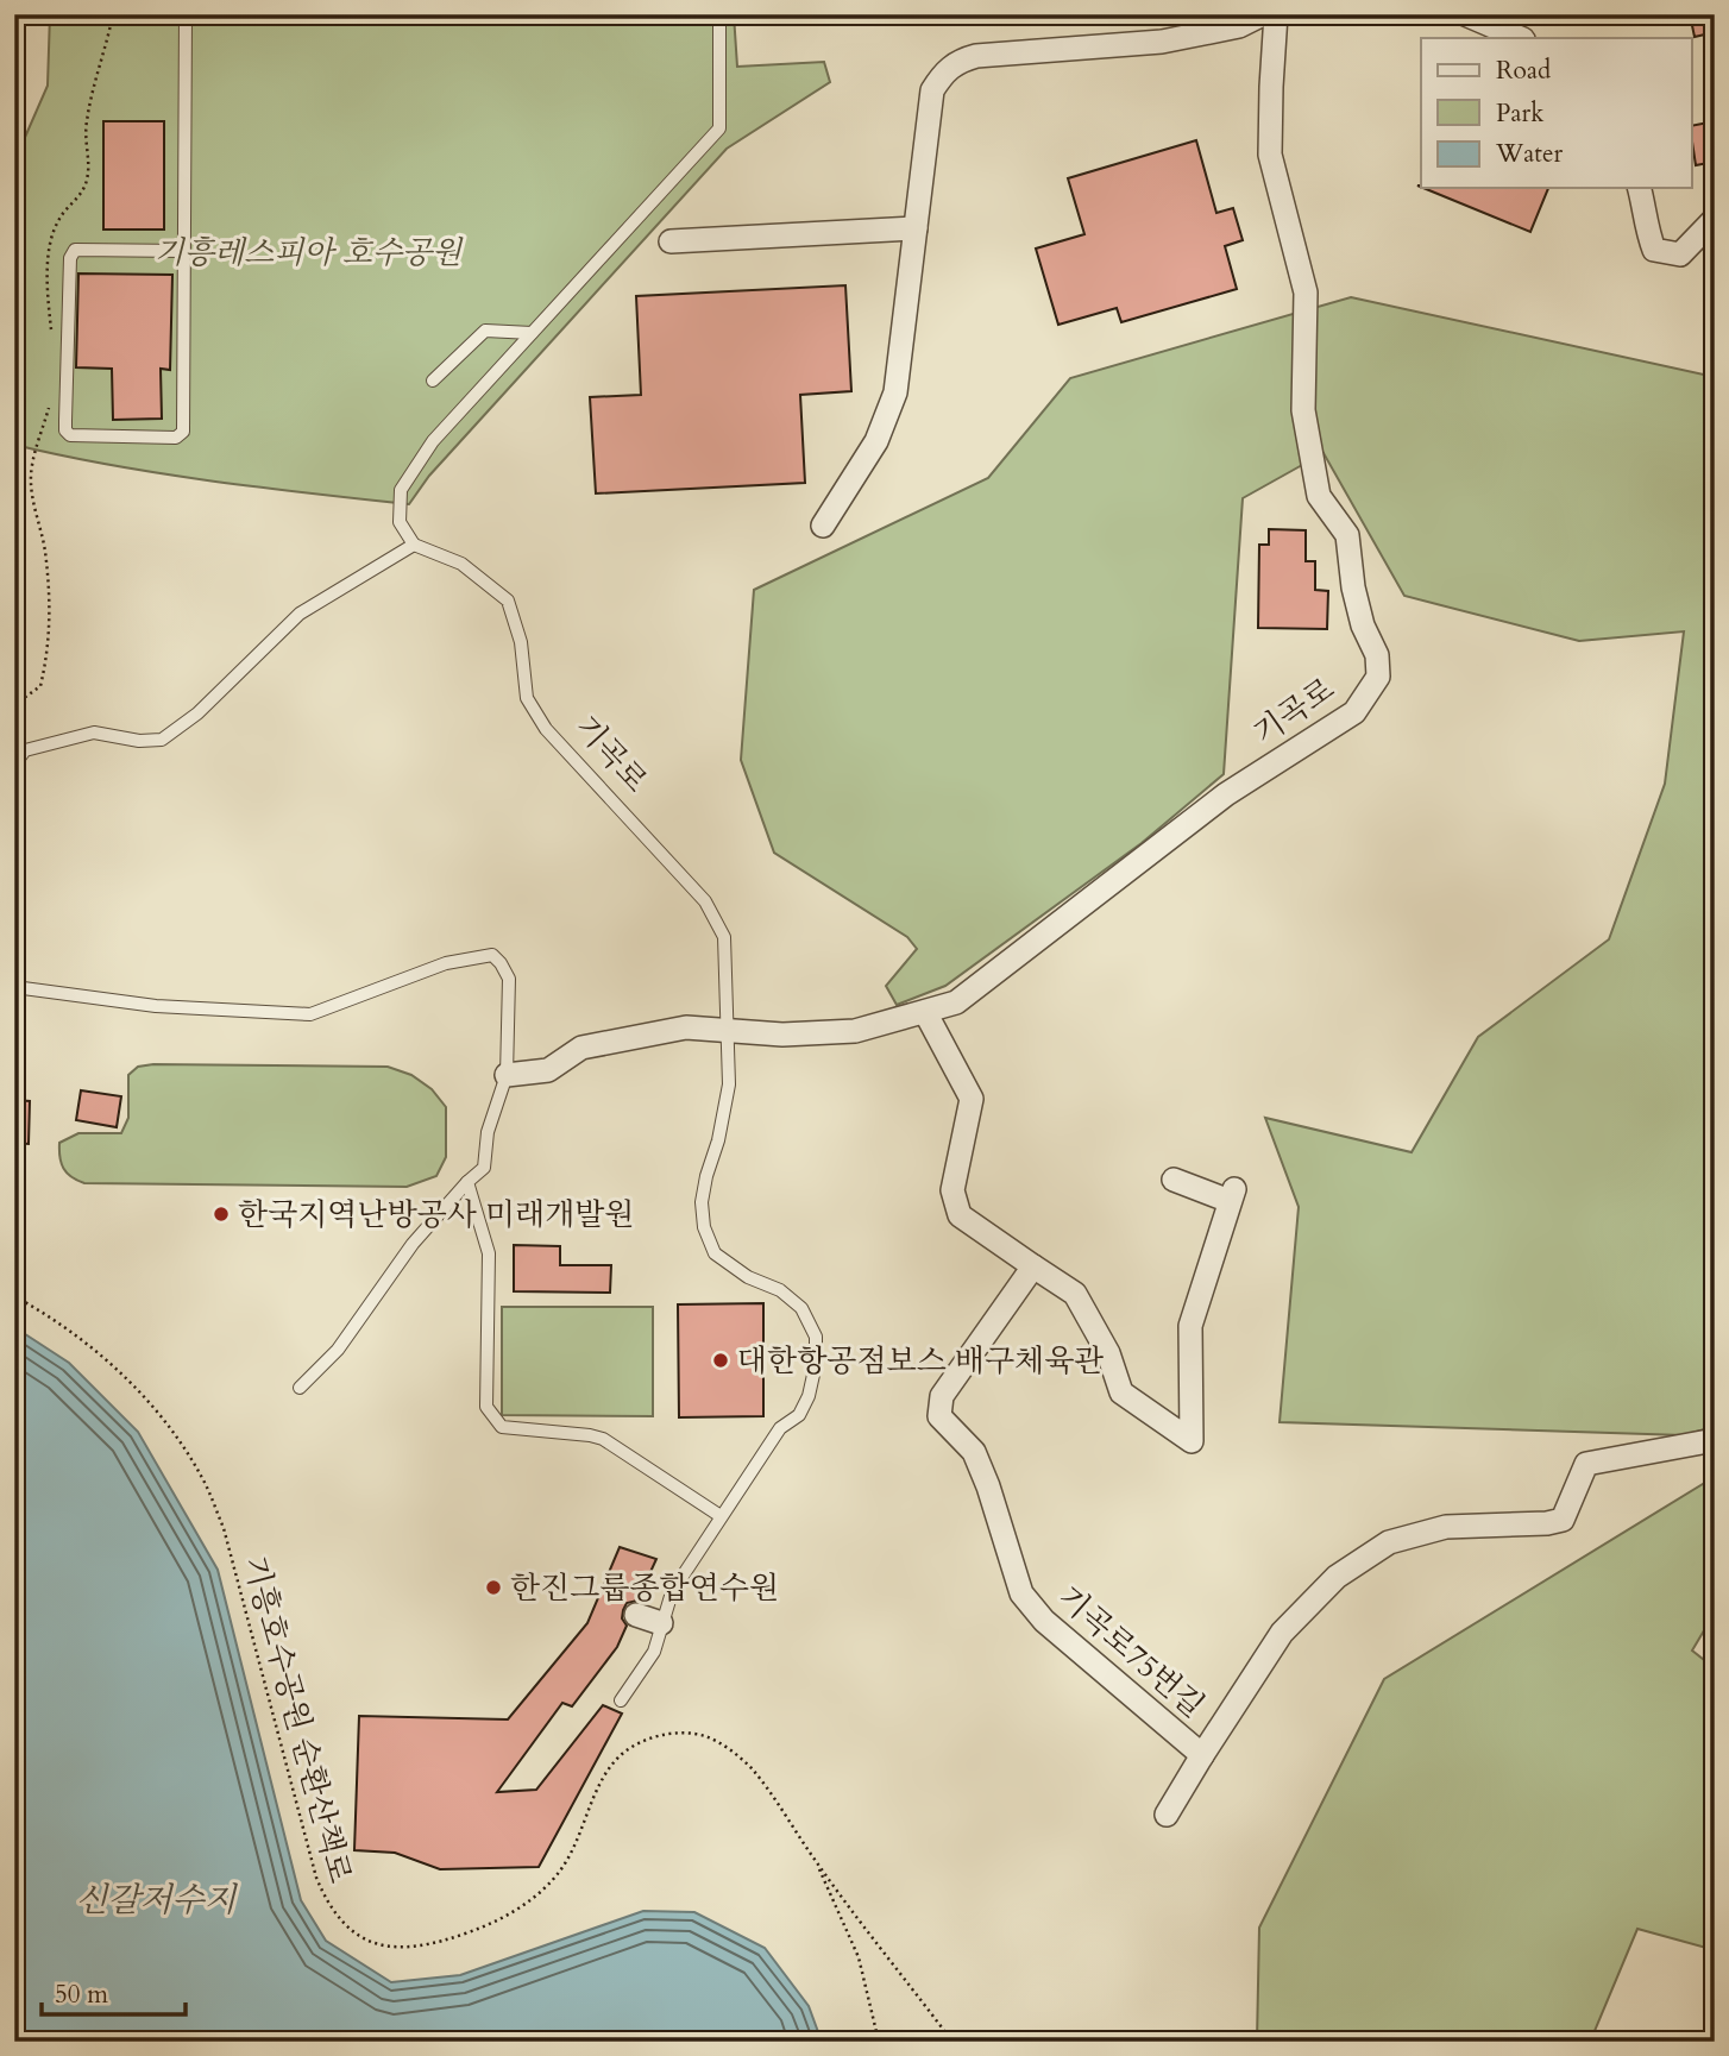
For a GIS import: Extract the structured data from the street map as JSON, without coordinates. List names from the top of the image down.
{
  "streets": {
    "street": ["기곡로", "기곡로75번길"],
    "path": ["기흥호수공원 순환산책로"]
  },
  "water": ["신갈저수지"],
  "parks": ["기흥레스피아 호수공원"],
  "places": ["한국지역난방공사 미래개발원", "대한항공점보스 배구체육관", "한진그룹종합연수원"],
  "legend": ["Road", "Park", "Water"],
  "scale_bar": "50 m"
}
